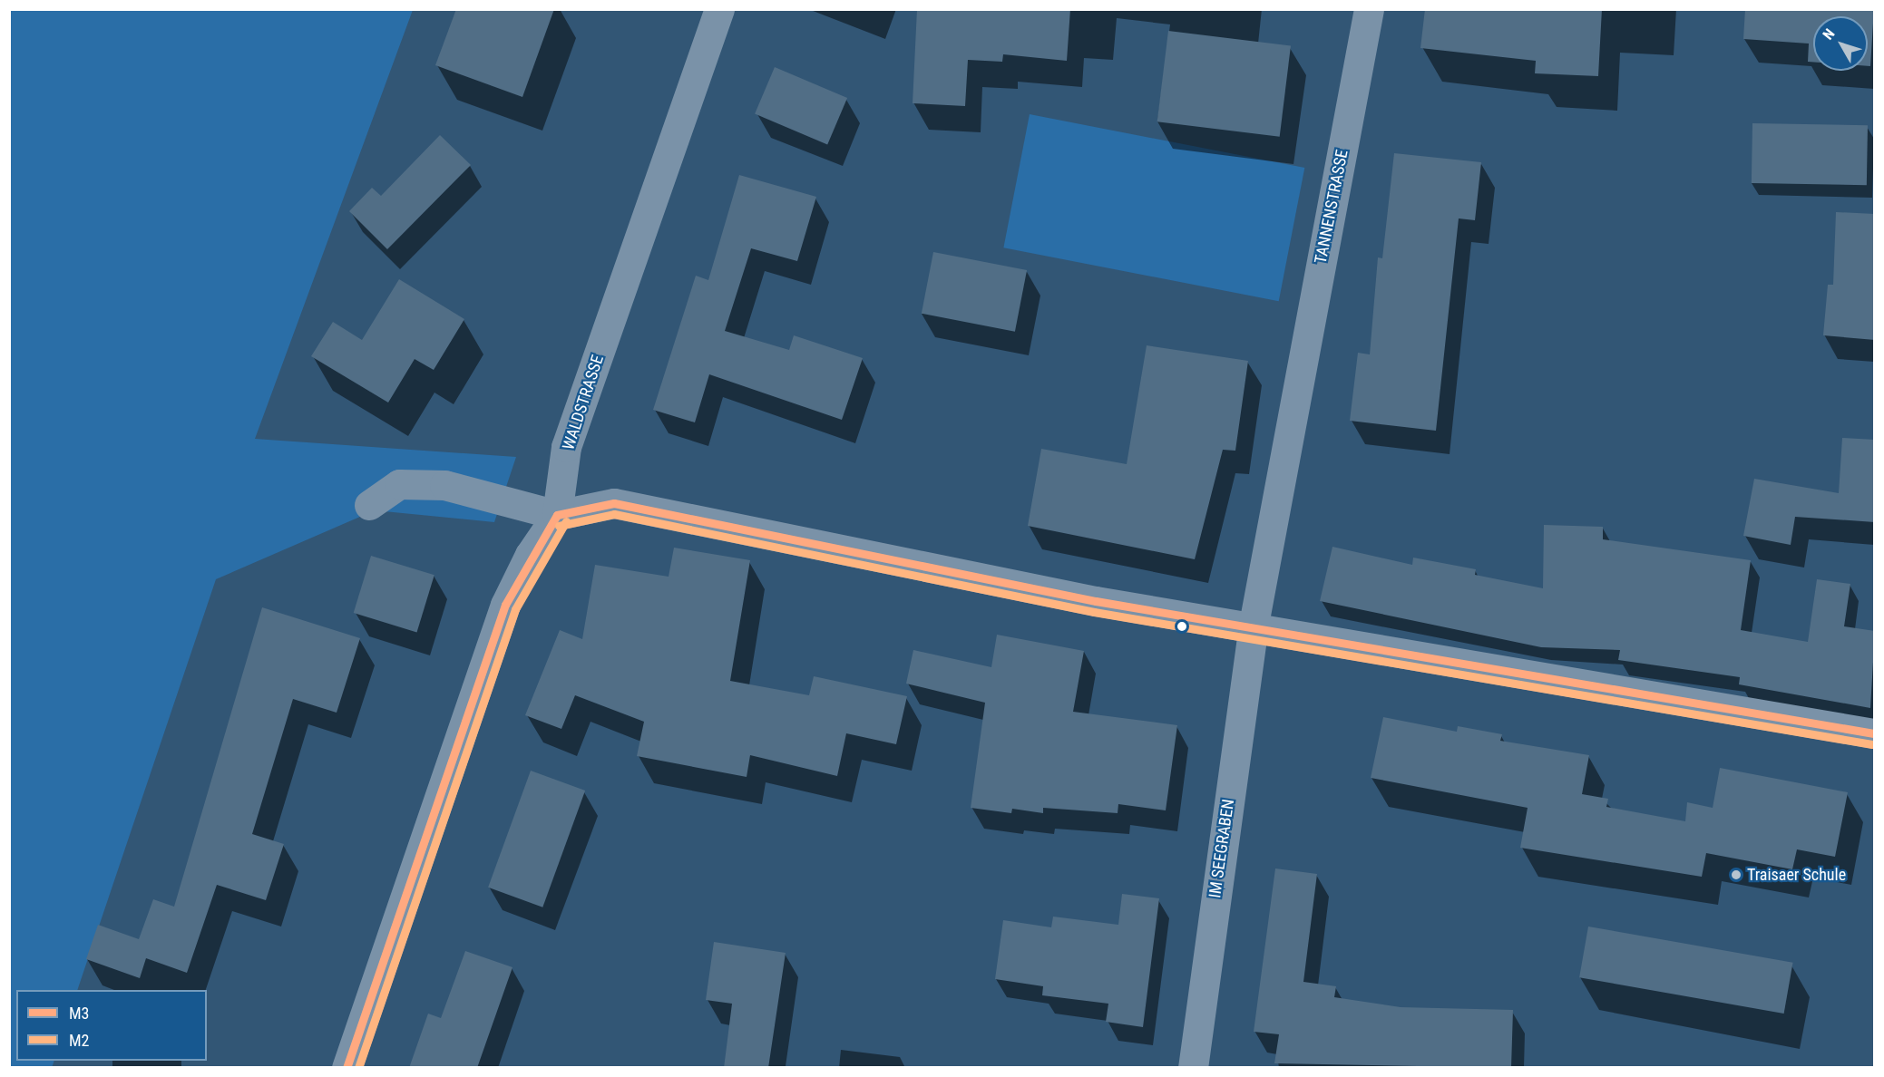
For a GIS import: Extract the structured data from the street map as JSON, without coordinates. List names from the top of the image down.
{
  "streets": {
    "street": ["TANNENSTRASSE", "WALDSTRASSE", "IM SEEGRABEN"]
  },
  "crossings": [
    ["TANNENSTRASSE", "IM SEEGRABEN"]
  ],
  "places": ["Traisaer Schule"],
  "lines": ["transit line M3", "transit line M2"],
  "legend": ["M3", "M2"],
  "north": "top left"
}
